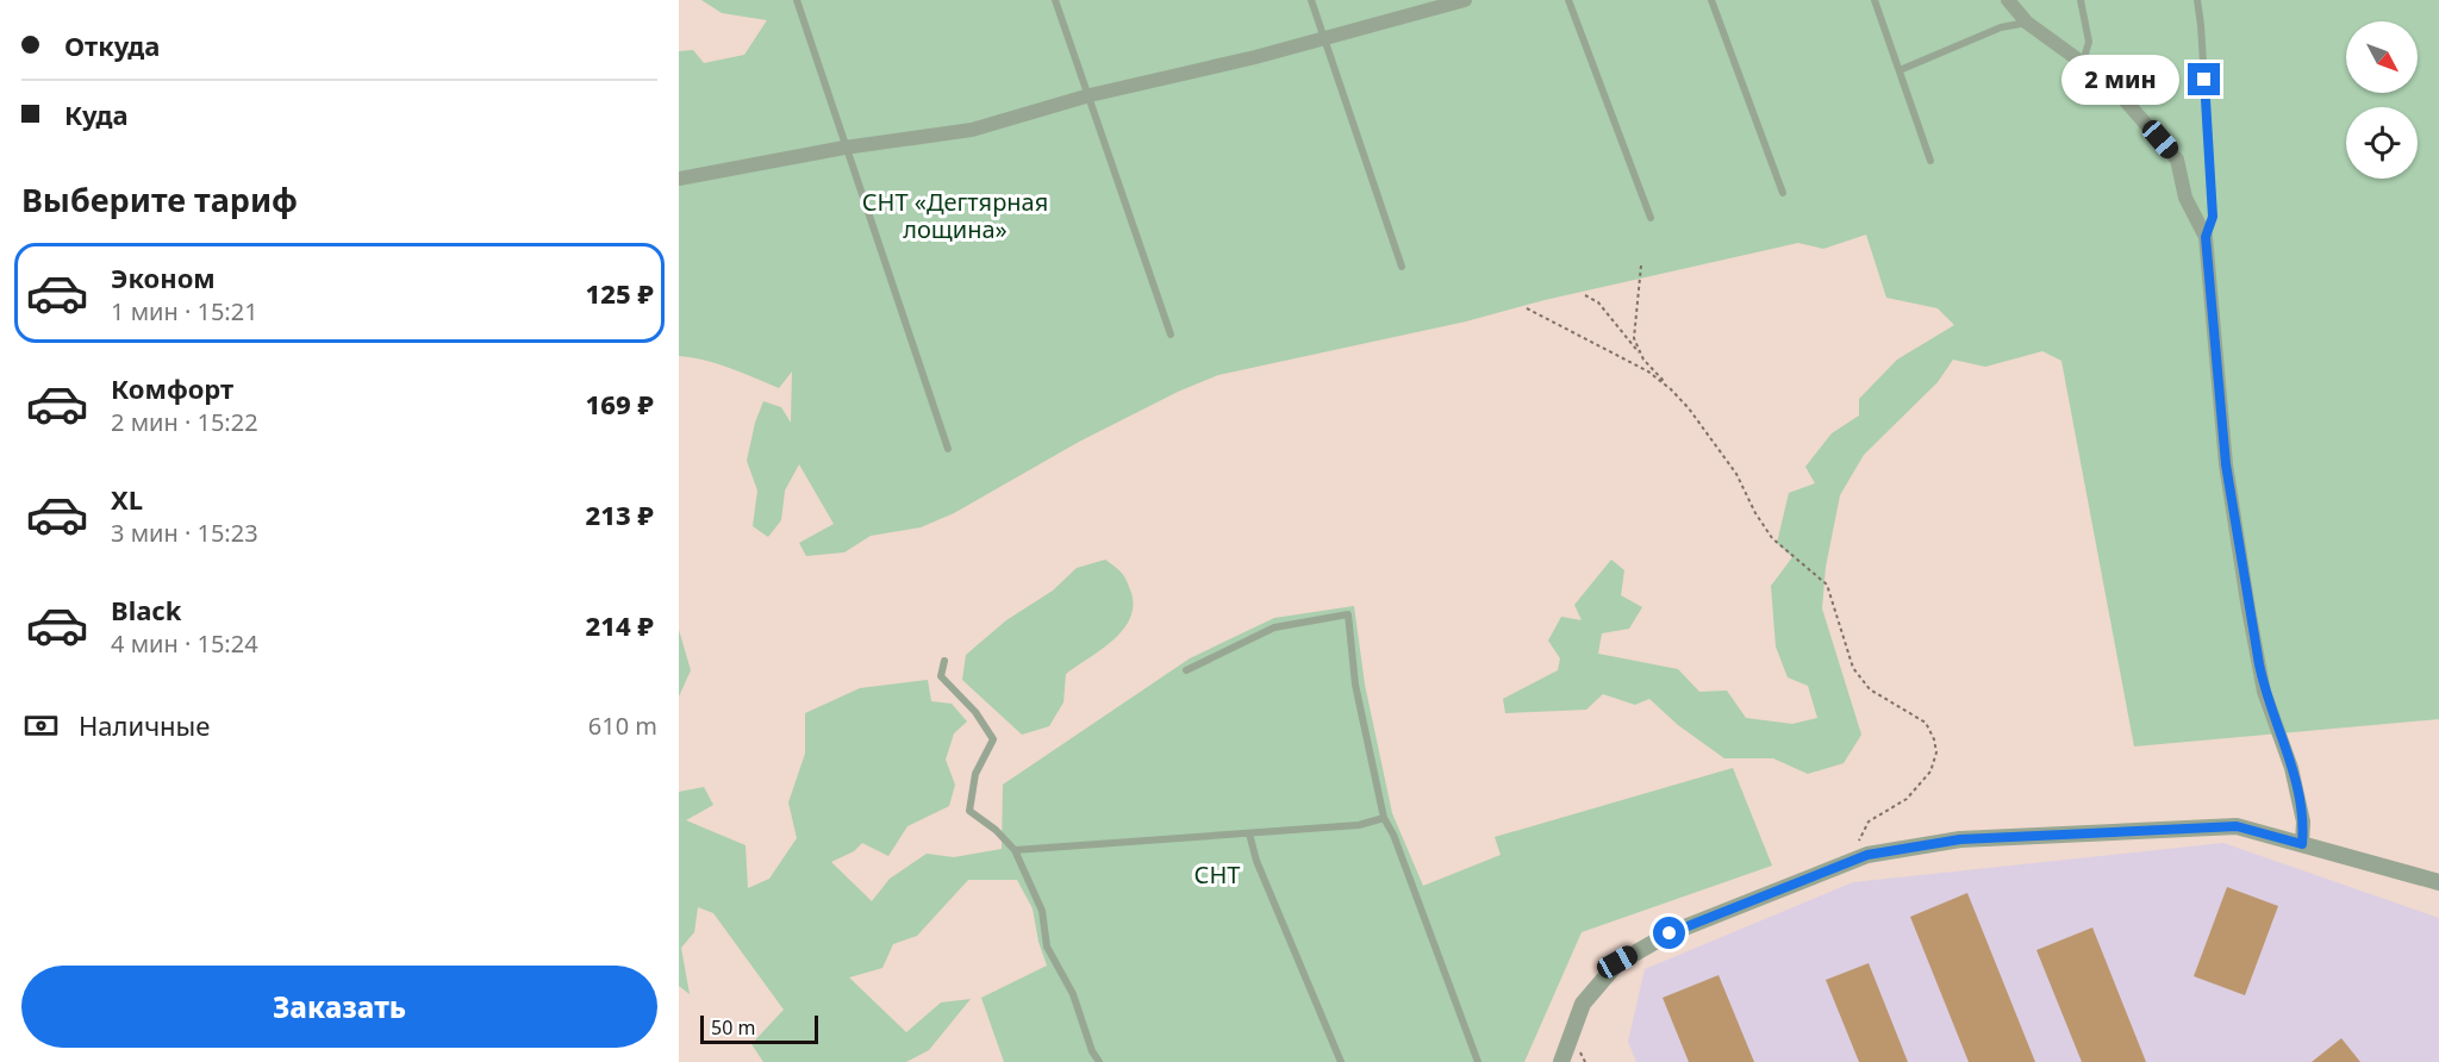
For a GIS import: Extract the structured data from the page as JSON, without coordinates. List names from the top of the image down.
{
  "parks": ["СНТ «Дегтярная лощина»", "СНТ"],
  "scale_bar": "50 m",
  "north": "bottom right",
  "page": {
    "banner": ["Откуда", "Куда"],
    "bubble": "2 мин",
    "heading": "Выберите тариф",
    "list": [
      {
        "name": "Эконом",
        "note": "1 мин · 15:21",
        "value": "125 ₽"
      },
      {
        "name": "Комфорт",
        "note": "2 мин · 15:22",
        "value": "169 ₽"
      },
      {
        "name": "XL",
        "note": "3 мин · 15:23",
        "value": "213 ₽"
      },
      {
        "name": "Black",
        "note": "4 мин · 15:24",
        "value": "214 ₽"
      }
    ],
    "pay": ["Наличные", "610 m"],
    "buttons": "Заказать",
    "scale": "50 m"
  }
}
